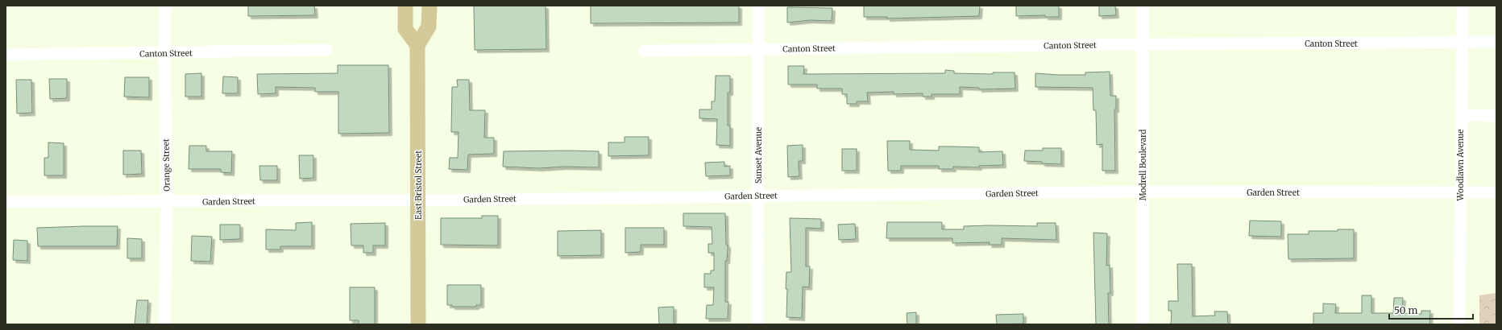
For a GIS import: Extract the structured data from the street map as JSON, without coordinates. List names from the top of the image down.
{
  "streets": {
    "main road": ["East Bristol Street"],
    "street": [
      "Canton Street",
      "Sunset Avenue",
      "Orange Street",
      "Modrell Boulevard",
      "Woodlawn Avenue",
      "Garden Street"
    ]
  },
  "crossings": [
    ["Canton Street", "Sunset Avenue"],
    ["Canton Street", "Orange Street"],
    ["Canton Street", "Modrell Boulevard"],
    ["Canton Street", "Woodlawn Avenue"],
    ["Sunset Avenue", "Garden Street"],
    ["Orange Street", "Garden Street"],
    ["Modrell Boulevard", "Garden Street"],
    ["Woodlawn Avenue", "Garden Street"],
    ["East Bristol Street", "Garden Street"]
  ],
  "scale_bar": "50 m"
}
